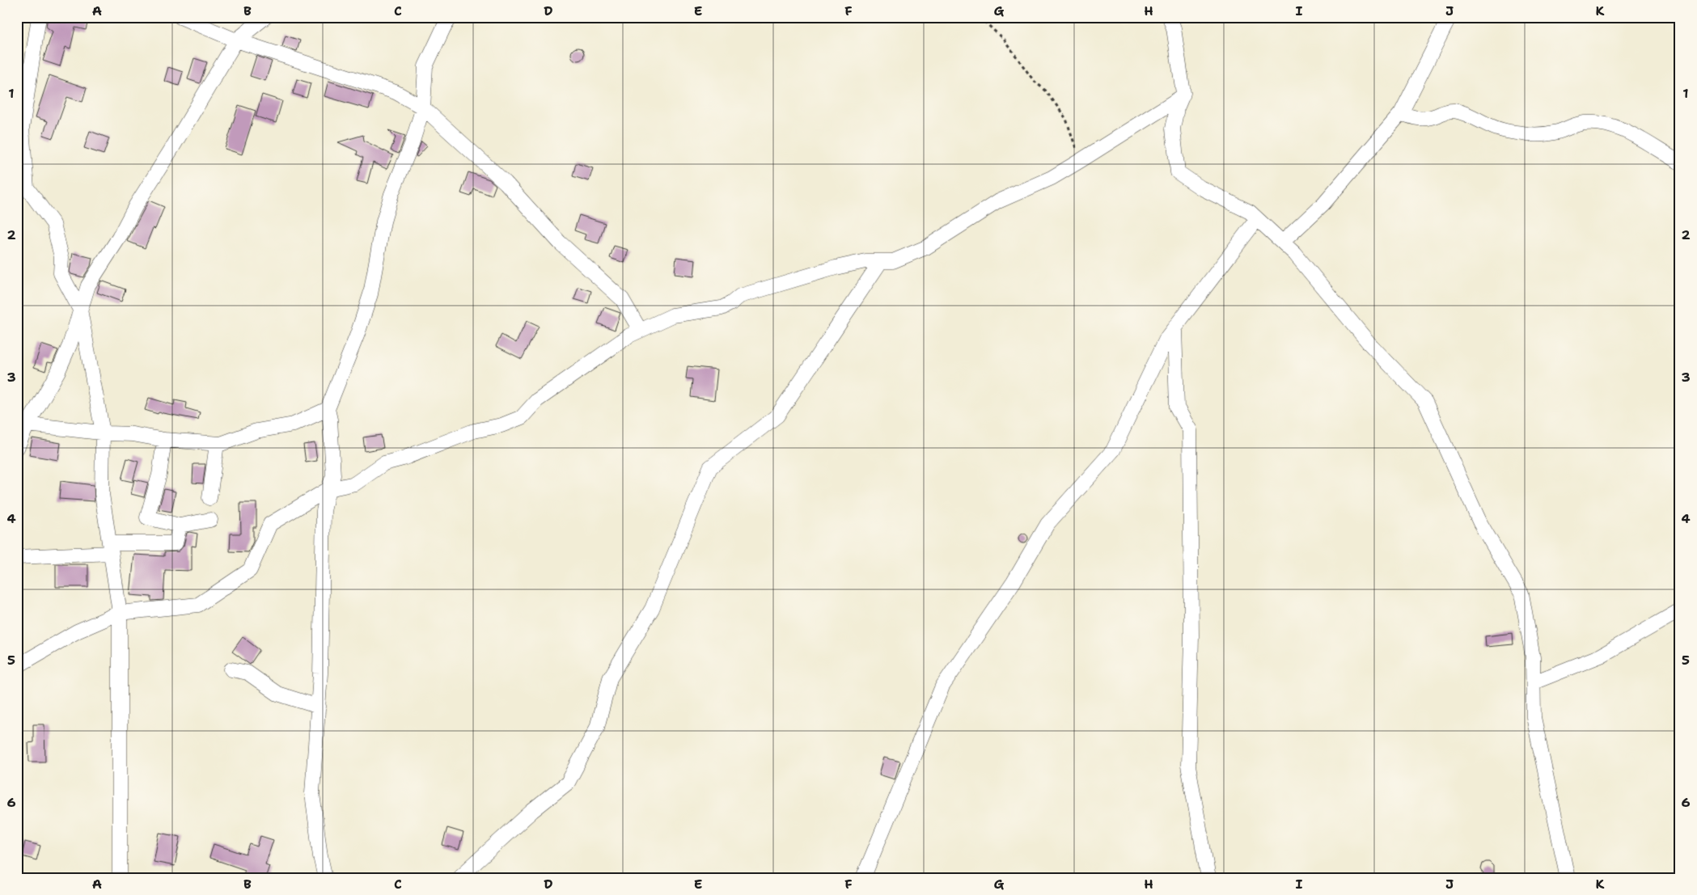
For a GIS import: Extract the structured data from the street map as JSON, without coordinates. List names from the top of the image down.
{
  "grid": {
    "columns": [
      "A",
      "B",
      "C",
      "D",
      "E",
      "F",
      "G",
      "H",
      "I",
      "J",
      "K"
    ],
    "rows": [
      "1",
      "2",
      "3",
      "4",
      "5",
      "6"
    ]
  }
}
